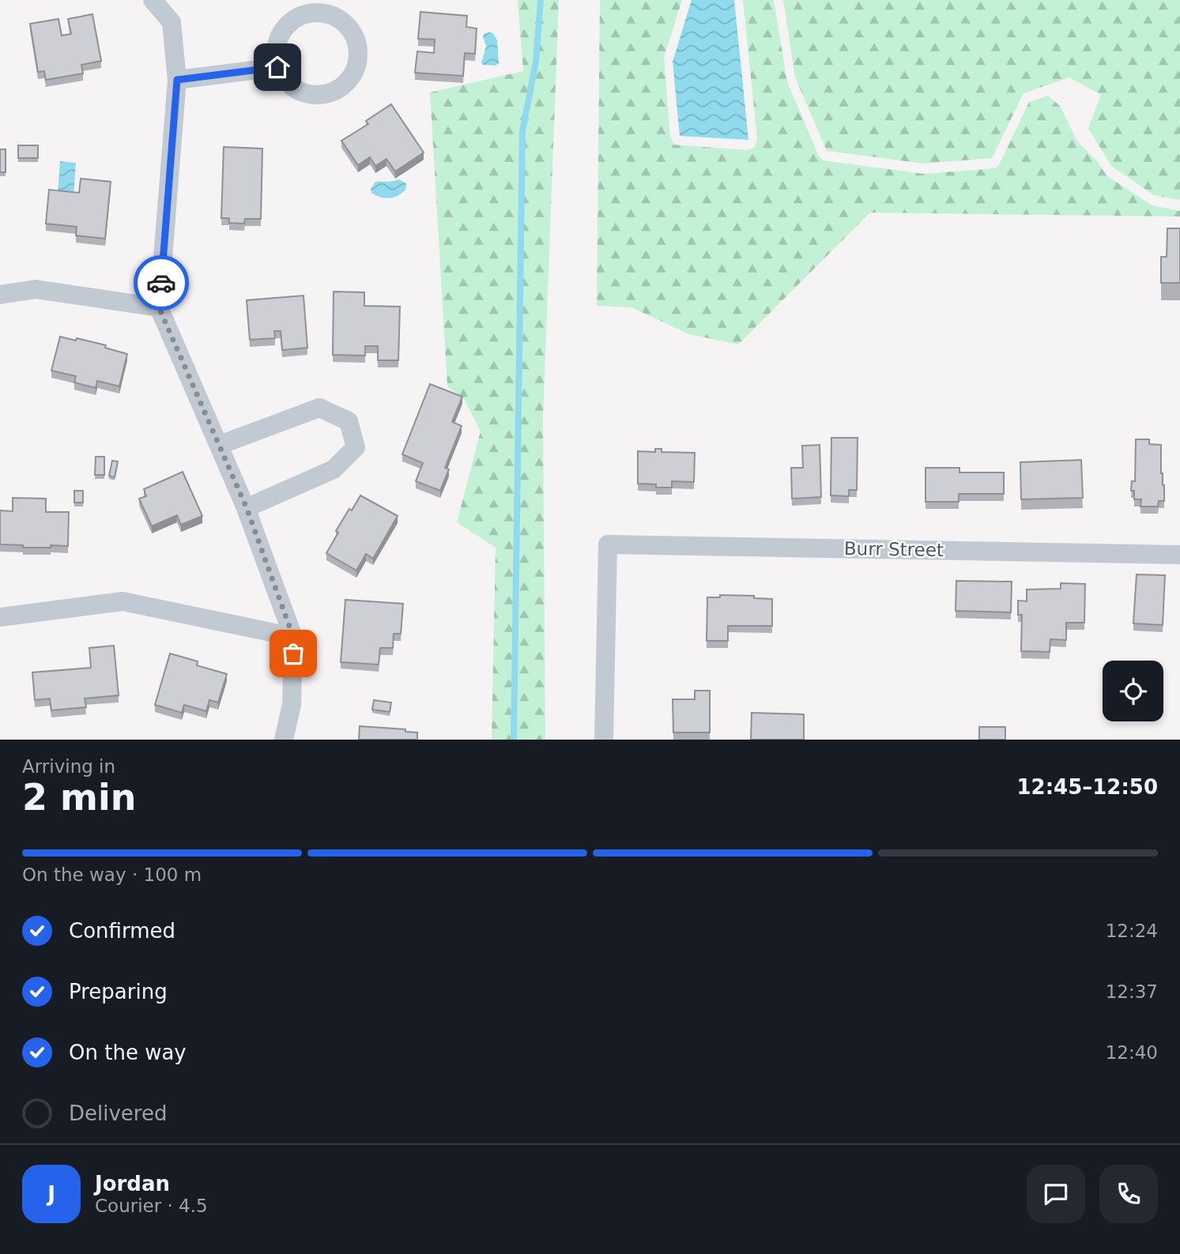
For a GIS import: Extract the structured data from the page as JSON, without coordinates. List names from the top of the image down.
{
  "streets": {
    "street": ["Burr Street"]
  },
  "page": {
    "heading": ["2 min", "Arriving in", "12:45–12:50"],
    "panel": ["Jordan", "Courier · 4.5"],
    "bar": "On the way · 100 m",
    "list": [
      ["Confirmed", "12:24"],
      ["Preparing", "12:37"],
      ["On the way", "12:40"],
      "Delivered"
    ],
    "round": "J"
  }
}
